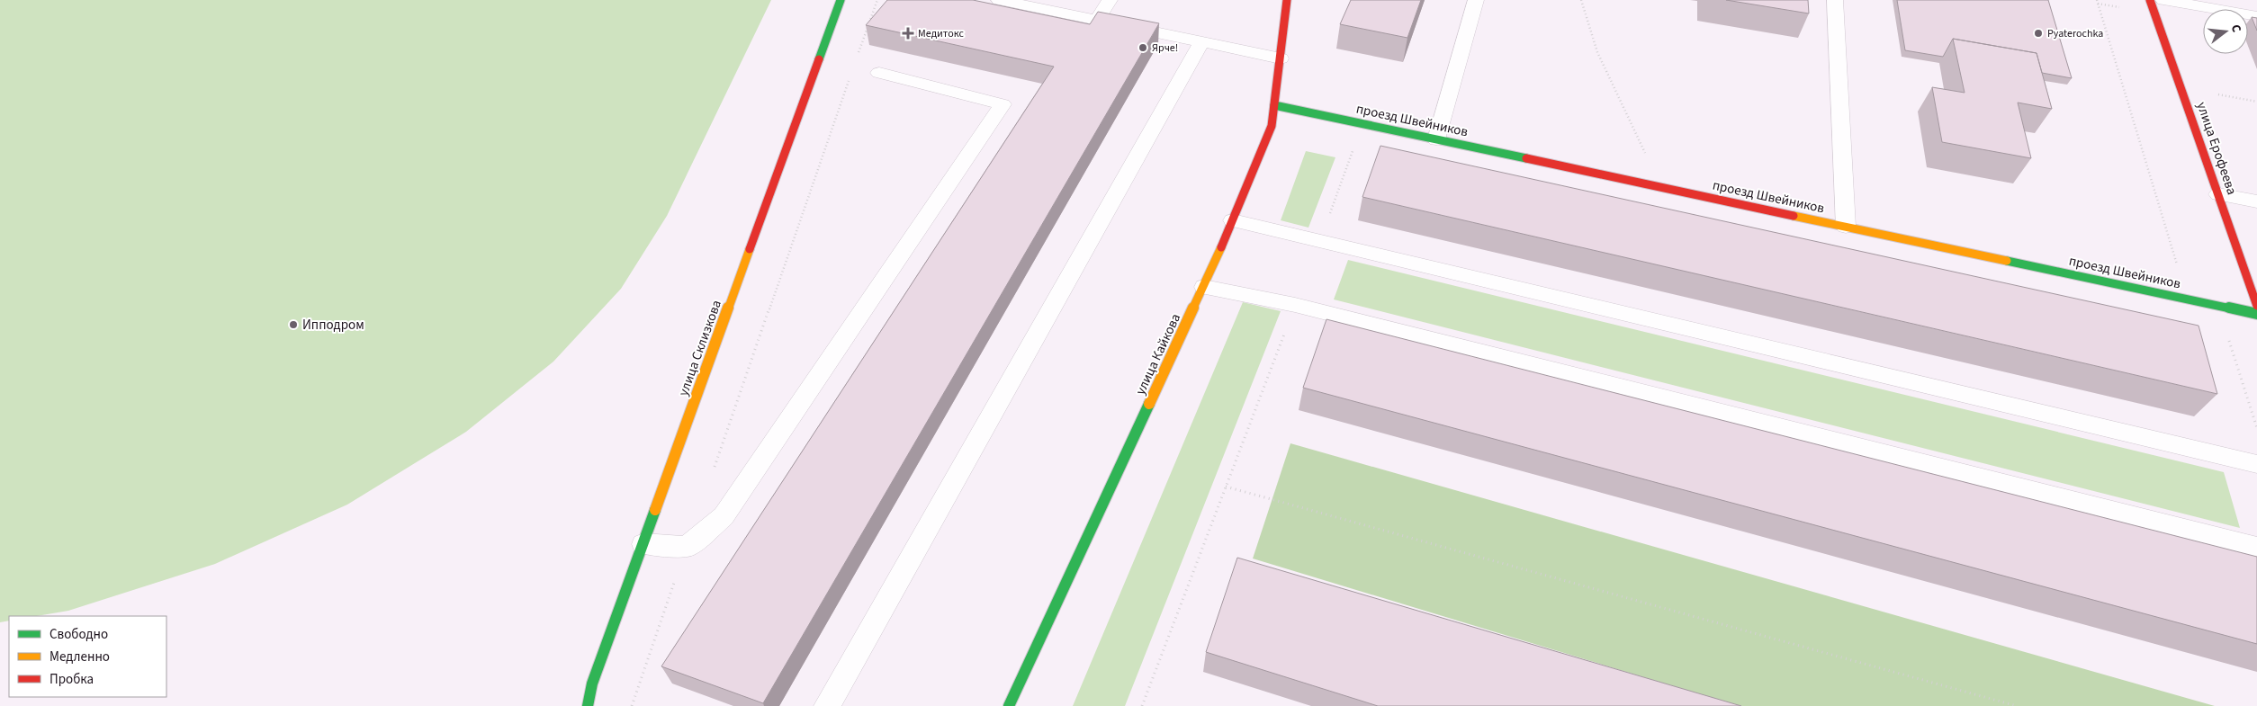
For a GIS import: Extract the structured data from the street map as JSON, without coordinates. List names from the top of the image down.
{
  "streets": {
    "street": [
      "проезд Швейников",
      "улица Ерофеева",
      "улица Склизкова",
      "улица Кайкова"
    ]
  },
  "crossings": [
    ["проезд Швейников", "улица Кайкова"]
  ],
  "places": {
    "health": ["Медитокс"],
    "other": ["Pyaterochka", "Ярче!", "Ипподром"]
  },
  "legend": ["Свободно", "Медленно", "Пробка"],
  "north": "right"
}
